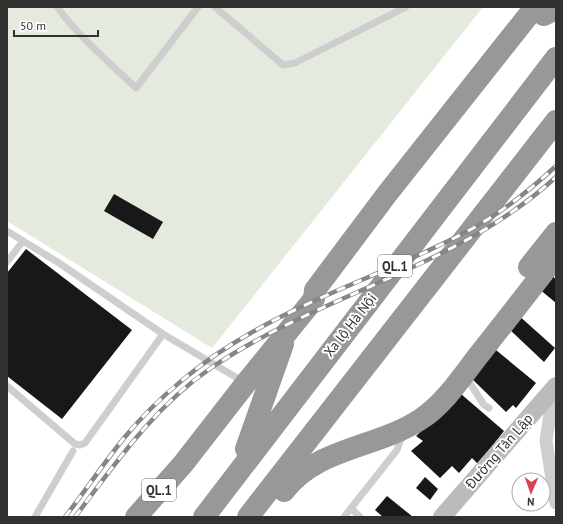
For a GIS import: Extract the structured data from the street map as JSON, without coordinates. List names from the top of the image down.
{
  "streets": {
    "highway": ["QL.1", "Xa lộ Hà Nội"],
    "street": ["Đường Tân Lập"]
  },
  "crossings": [
    ["QL.1", "Xa lộ Hà Nội"]
  ],
  "scale_bar": "50 m",
  "north": "bottom"
}
